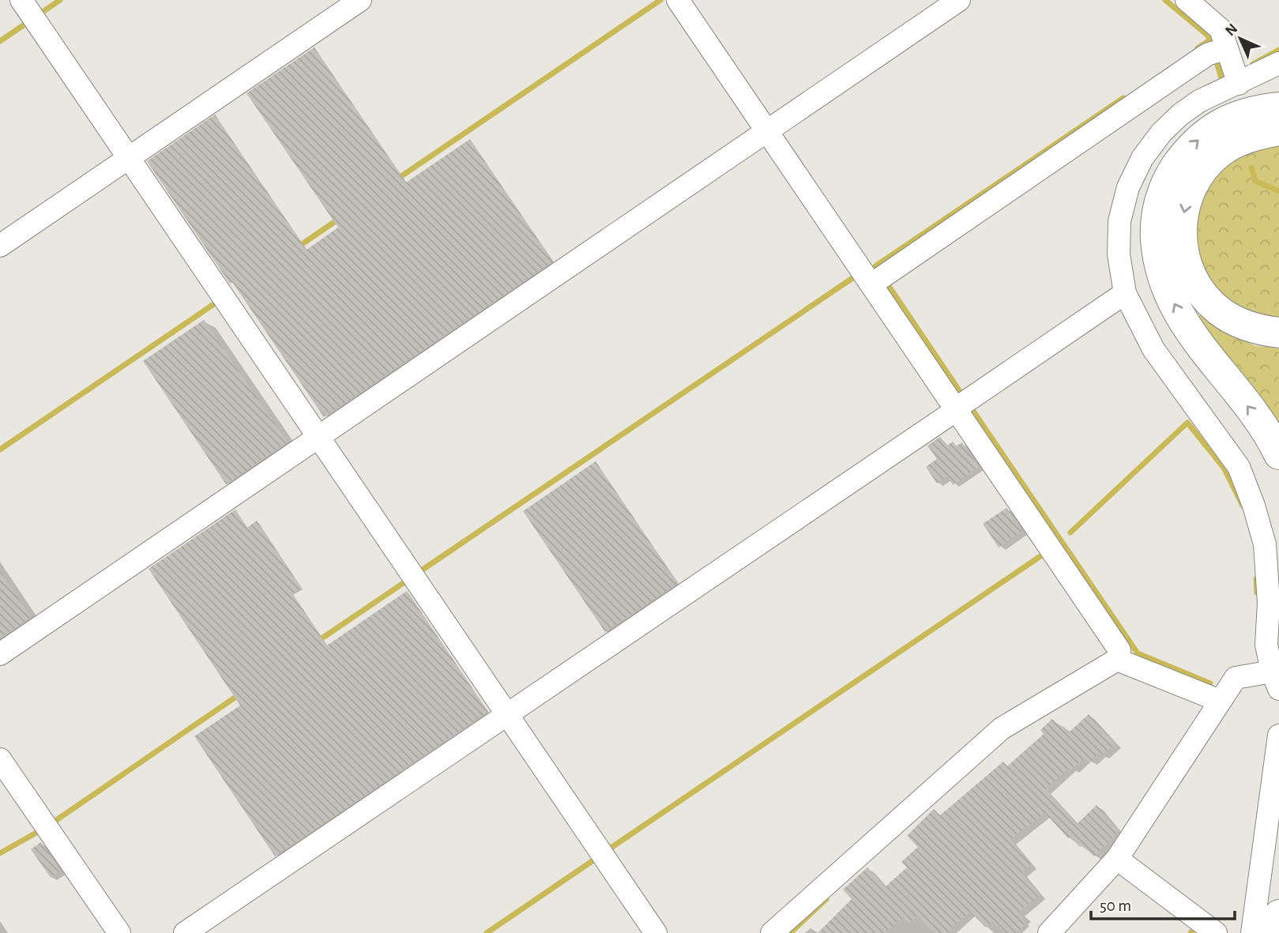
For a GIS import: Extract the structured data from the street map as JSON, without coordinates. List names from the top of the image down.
{
  "scale_bar": "50 m",
  "north": "top left"
}
